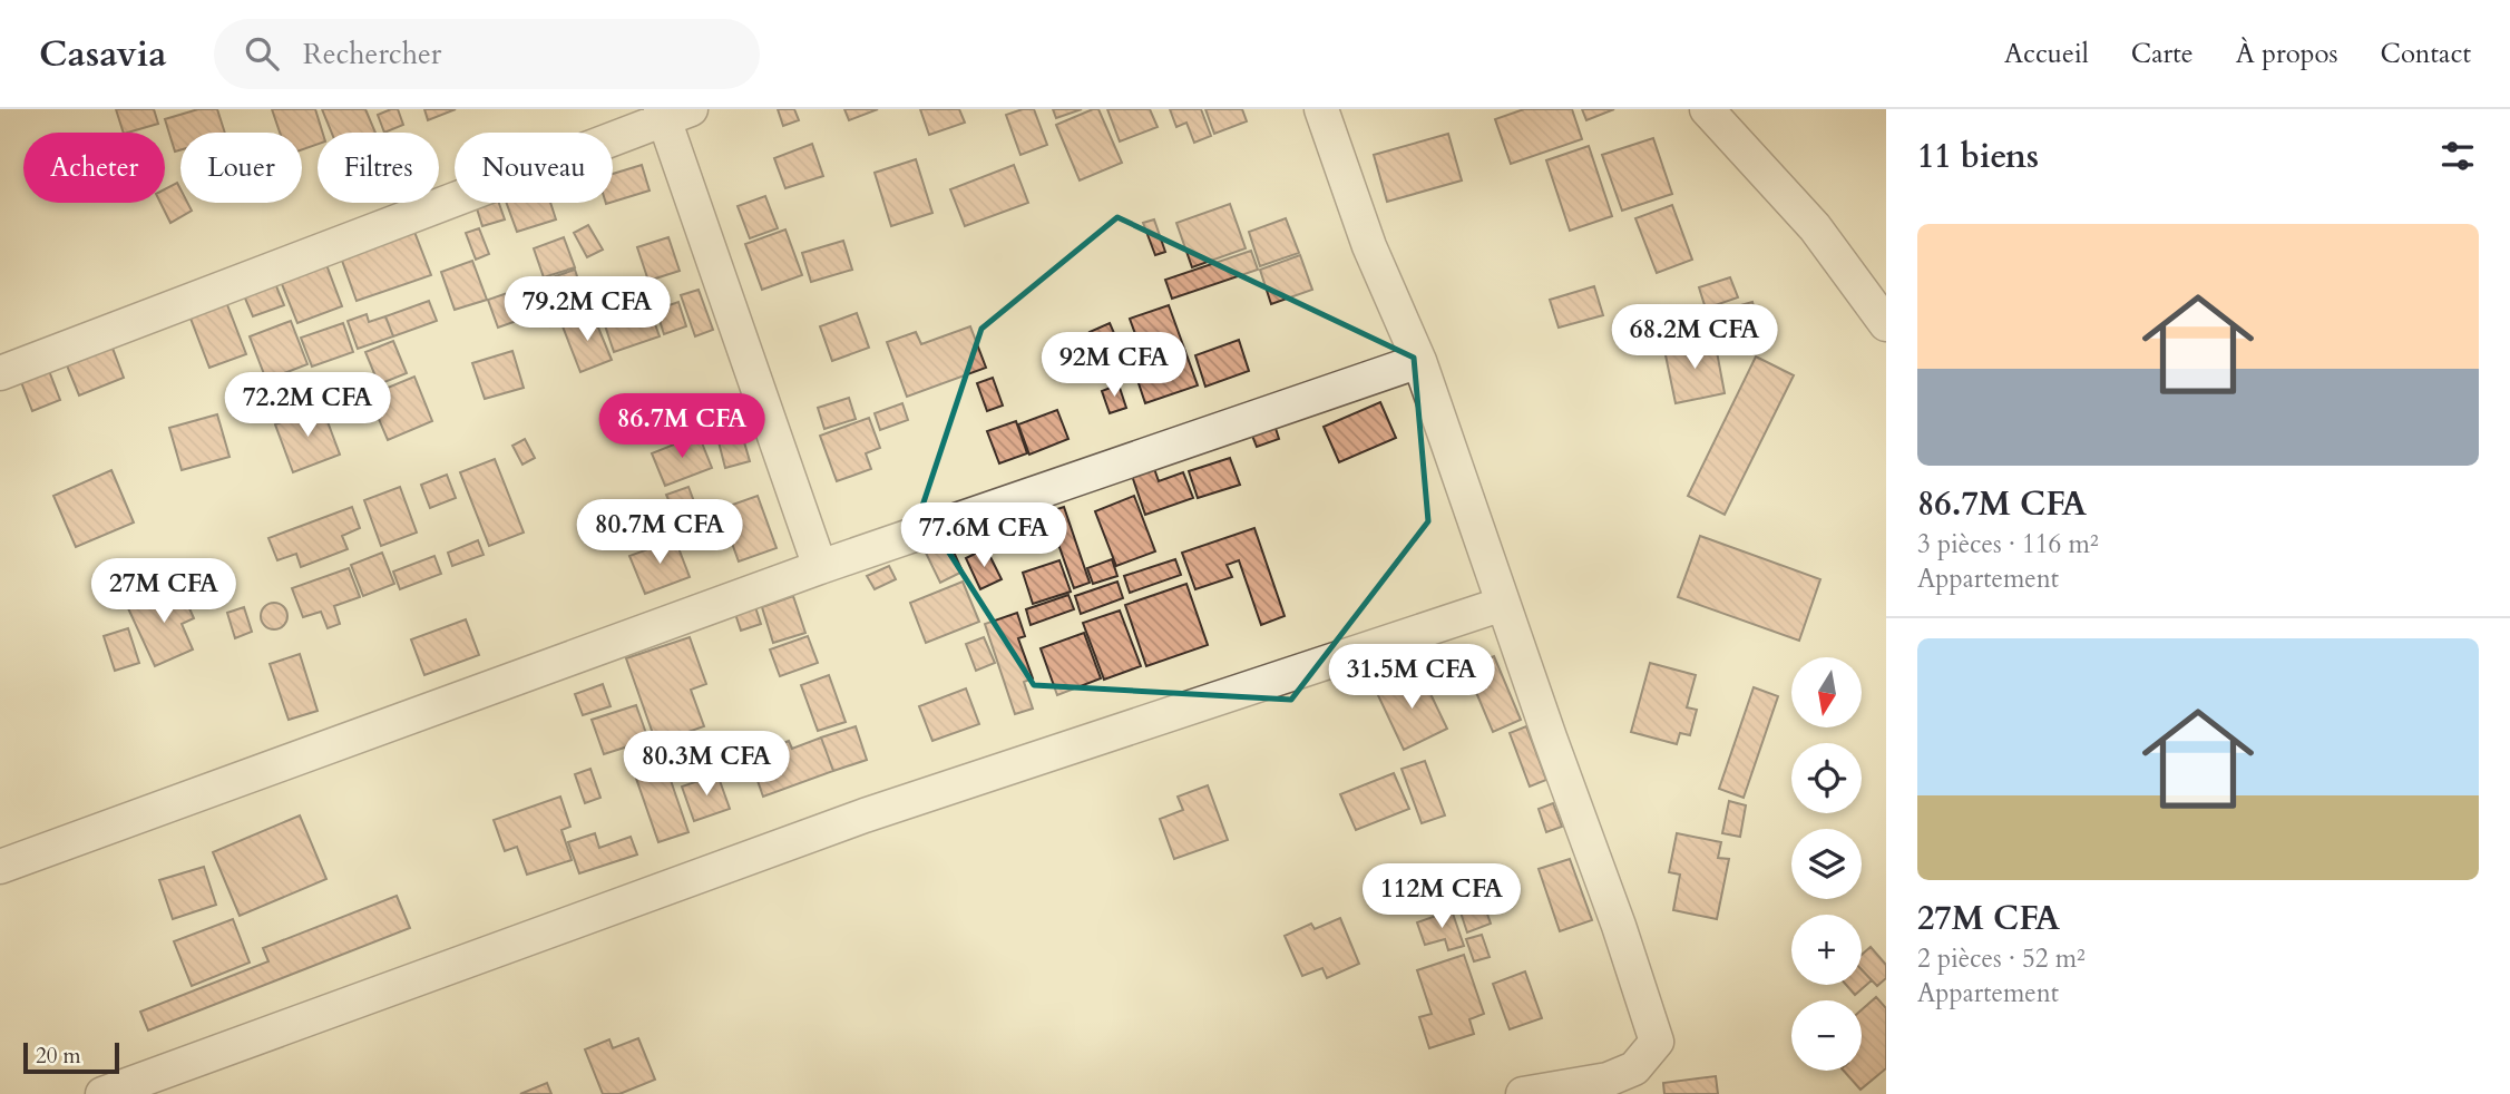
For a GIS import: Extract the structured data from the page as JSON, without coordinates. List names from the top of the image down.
{
  "scale_bar": "20 m",
  "north": "bottom",
  "page": {
    "header": "Casavia",
    "search": "Rechercher",
    "nav": [
      "Accueil",
      "Carte",
      "À propos",
      "Contact"
    ],
    "heading": "11 biens",
    "chip": [
      "Acheter",
      "Louer",
      "Filtres",
      "Nouveau"
    ],
    "list": [
      {
        "name": "86.7M CFA",
        "note": "3 pièces · 116 m² · Appartement"
      },
      {
        "name": "27M CFA",
        "note": "2 pièces · 52 m² · Appartement"
      }
    ],
    "price": [
      "79.2M CFA",
      "68.2M CFA",
      "92M CFA",
      "72.2M CFA",
      "86.7M CFA",
      "80.7M CFA",
      "77.6M CFA",
      "27M CFA",
      "31.5M CFA",
      "80.3M CFA",
      "112M CFA"
    ],
    "map_buttons": ["+", "−"],
    "scale": "20 m"
  }
}
